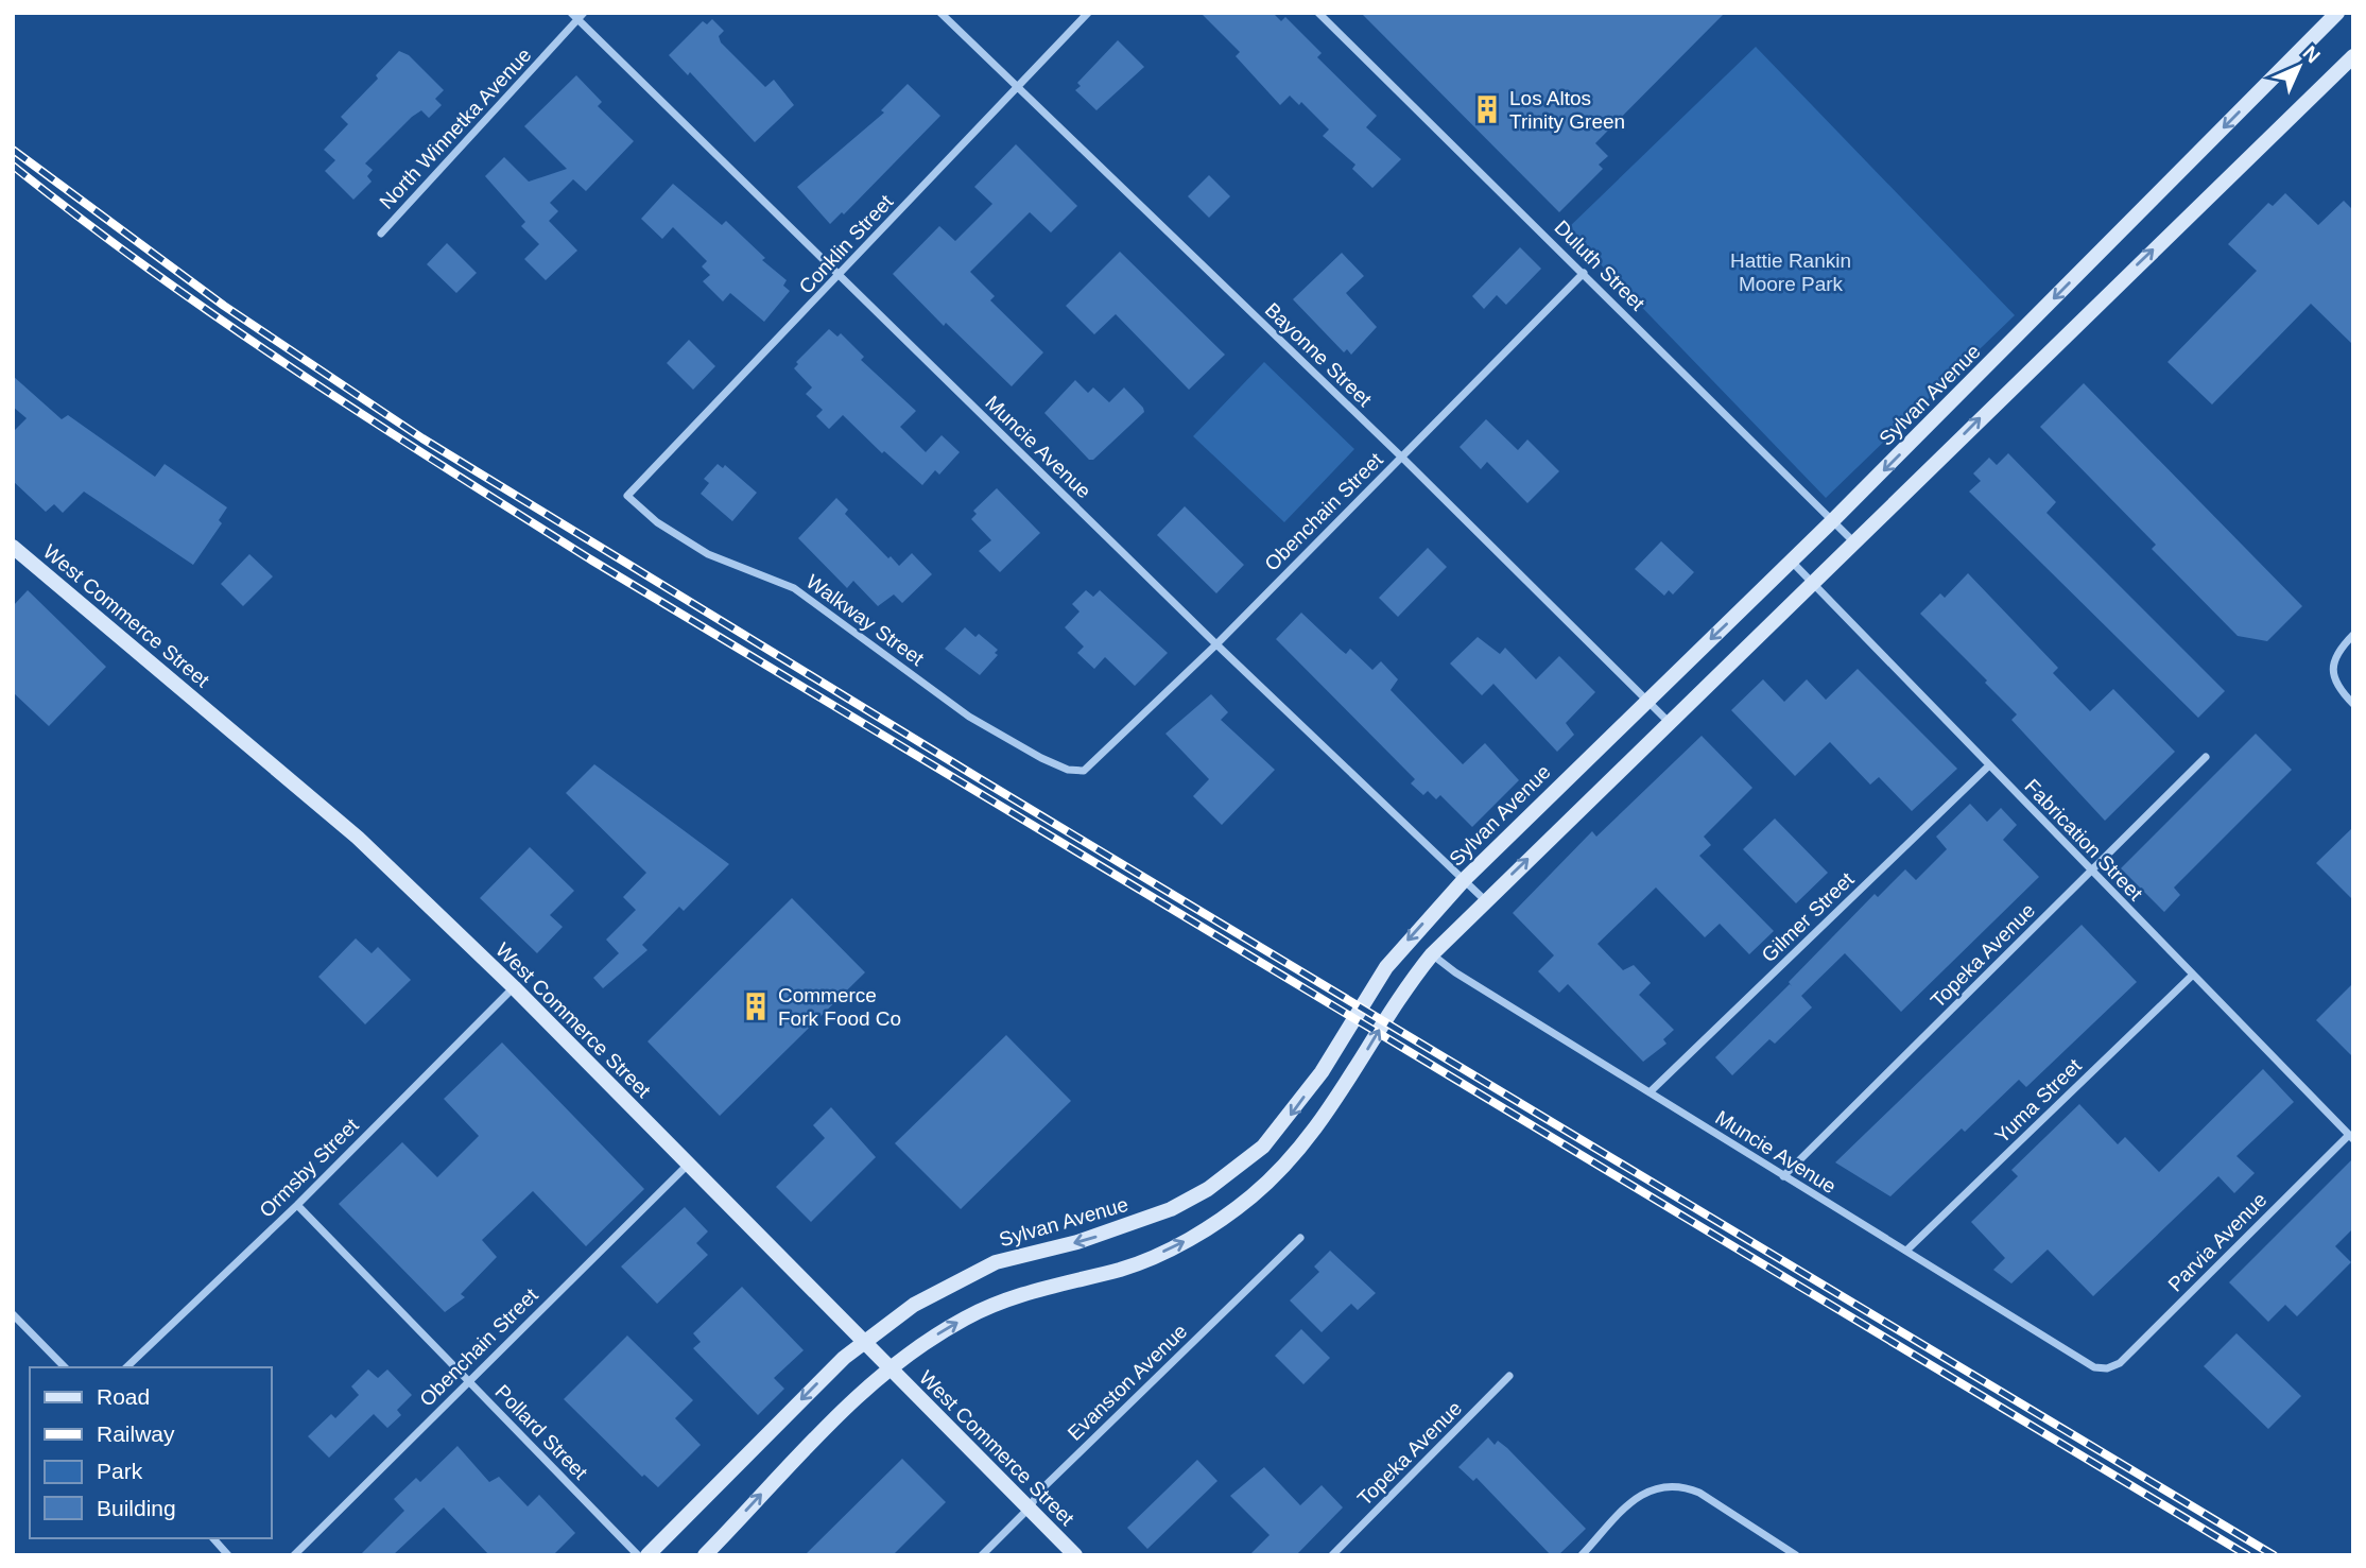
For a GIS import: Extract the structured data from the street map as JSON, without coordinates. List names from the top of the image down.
{
  "streets": {
    "main road": ["Sylvan Avenue", "West Commerce Street"],
    "street": [
      "North Winnetka Avenue",
      "Conklin Street",
      "Duluth Street",
      "Bayonne Street",
      "Muncie Avenue",
      "Obenchain Street",
      "Walkway Street",
      "Fabrication Street",
      "Gilmer Street",
      "Topeka Avenue",
      "Yuma Street",
      "Ormsby Street",
      "Parvia Avenue",
      "Evanston Avenue",
      "Pollard Street"
    ]
  },
  "crossings": [
    ["North Winnetka Avenue", "Muncie Avenue"],
    ["Conklin Street", "Bayonne Street"],
    ["Conklin Street", "Muncie Avenue"],
    ["Conklin Street", "Walkway Street"],
    ["Duluth Street", "Sylvan Avenue"],
    ["Duluth Street", "Obenchain Street"],
    ["Bayonne Street", "Sylvan Avenue"],
    ["Bayonne Street", "Obenchain Street"],
    ["Sylvan Avenue", "Muncie Avenue"],
    ["Sylvan Avenue", "West Commerce Street"],
    ["Sylvan Avenue", "Fabrication Street"],
    ["Muncie Avenue", "Obenchain Street"],
    ["Muncie Avenue", "Gilmer Street"],
    ["Muncie Avenue", "Topeka Avenue"],
    ["Muncie Avenue", "Yuma Street"],
    ["Muncie Avenue", "Parvia Avenue"],
    ["Obenchain Street", "West Commerce Street"],
    ["Obenchain Street", "Walkway Street"],
    ["Obenchain Street", "Pollard Street"],
    ["West Commerce Street", "Ormsby Street"],
    ["West Commerce Street", "Evanston Avenue"],
    ["Fabrication Street", "Gilmer Street"],
    ["Fabrication Street", "Topeka Avenue"],
    ["Fabrication Street", "Yuma Street"],
    ["Fabrication Street", "Parvia Avenue"],
    ["Ormsby Street", "Pollard Street"]
  ],
  "parks": ["Hattie Rankin Moore Park"],
  "places": {
    "building": ["Los Altos Trinity Green", "Commerce Fork Food Co"]
  },
  "legend": [
    "Road",
    "Railway",
    "Park",
    "Building"
  ],
  "north": "top right"
}
